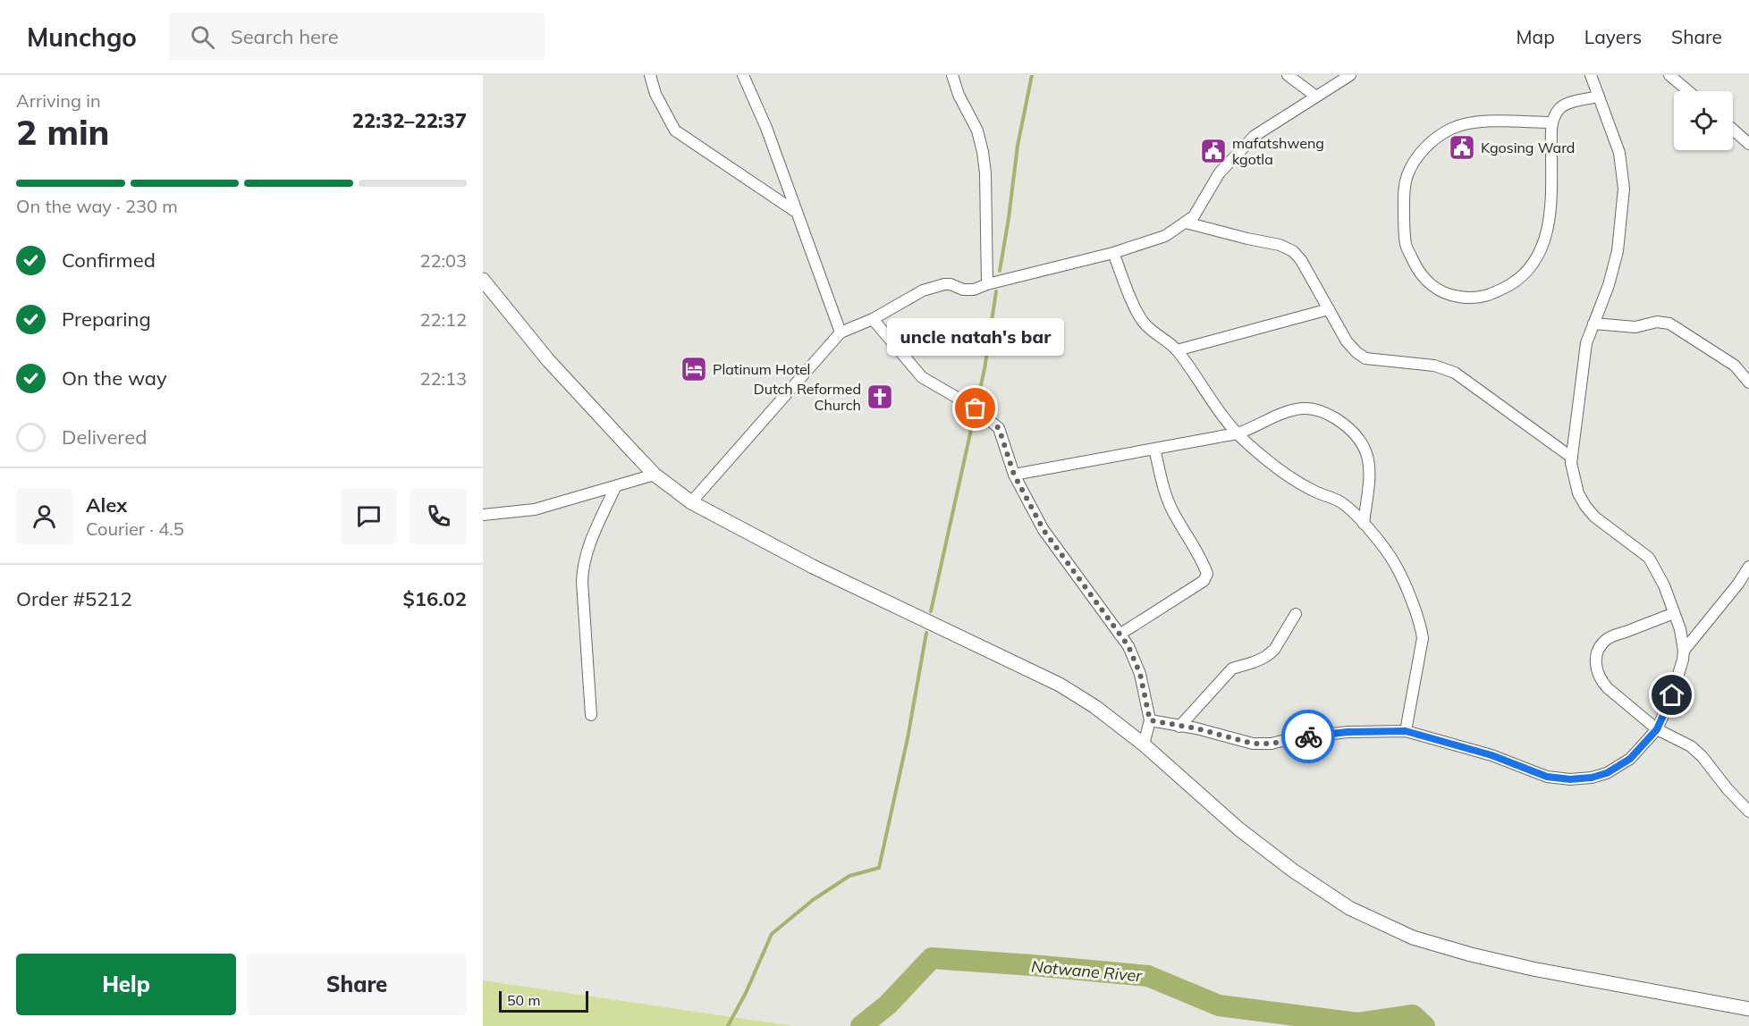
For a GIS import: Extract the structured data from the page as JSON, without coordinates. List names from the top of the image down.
{
  "water": ["Notwane River"],
  "places": {
    "public building": ["Kgosing Ward", "mafatshweng kgotla"],
    "hotel": ["Platinum Hotel"],
    "church": ["Dutch Reformed Church"],
    "other": ["uncle natah's bar"]
  },
  "scale_bar": "50 m",
  "page": {
    "header": "Munchgo",
    "search": "Search here",
    "nav": ["Map", "Layers", "Share"],
    "heading": ["2 min", "Arriving in", "22:32–22:37"],
    "panel": [
      "Alex",
      "Courier · 4.5",
      "Order #5212",
      "$16.02"
    ],
    "bar": "On the way · 230 m",
    "list": [
      ["Confirmed", "22:03"],
      ["Preparing", "22:12"],
      ["On the way", "22:13"],
      "Delivered"
    ],
    "bubble": "uncle natah's bar",
    "buttons": ["Help", "Share"],
    "scale": "50 m"
  }
}
